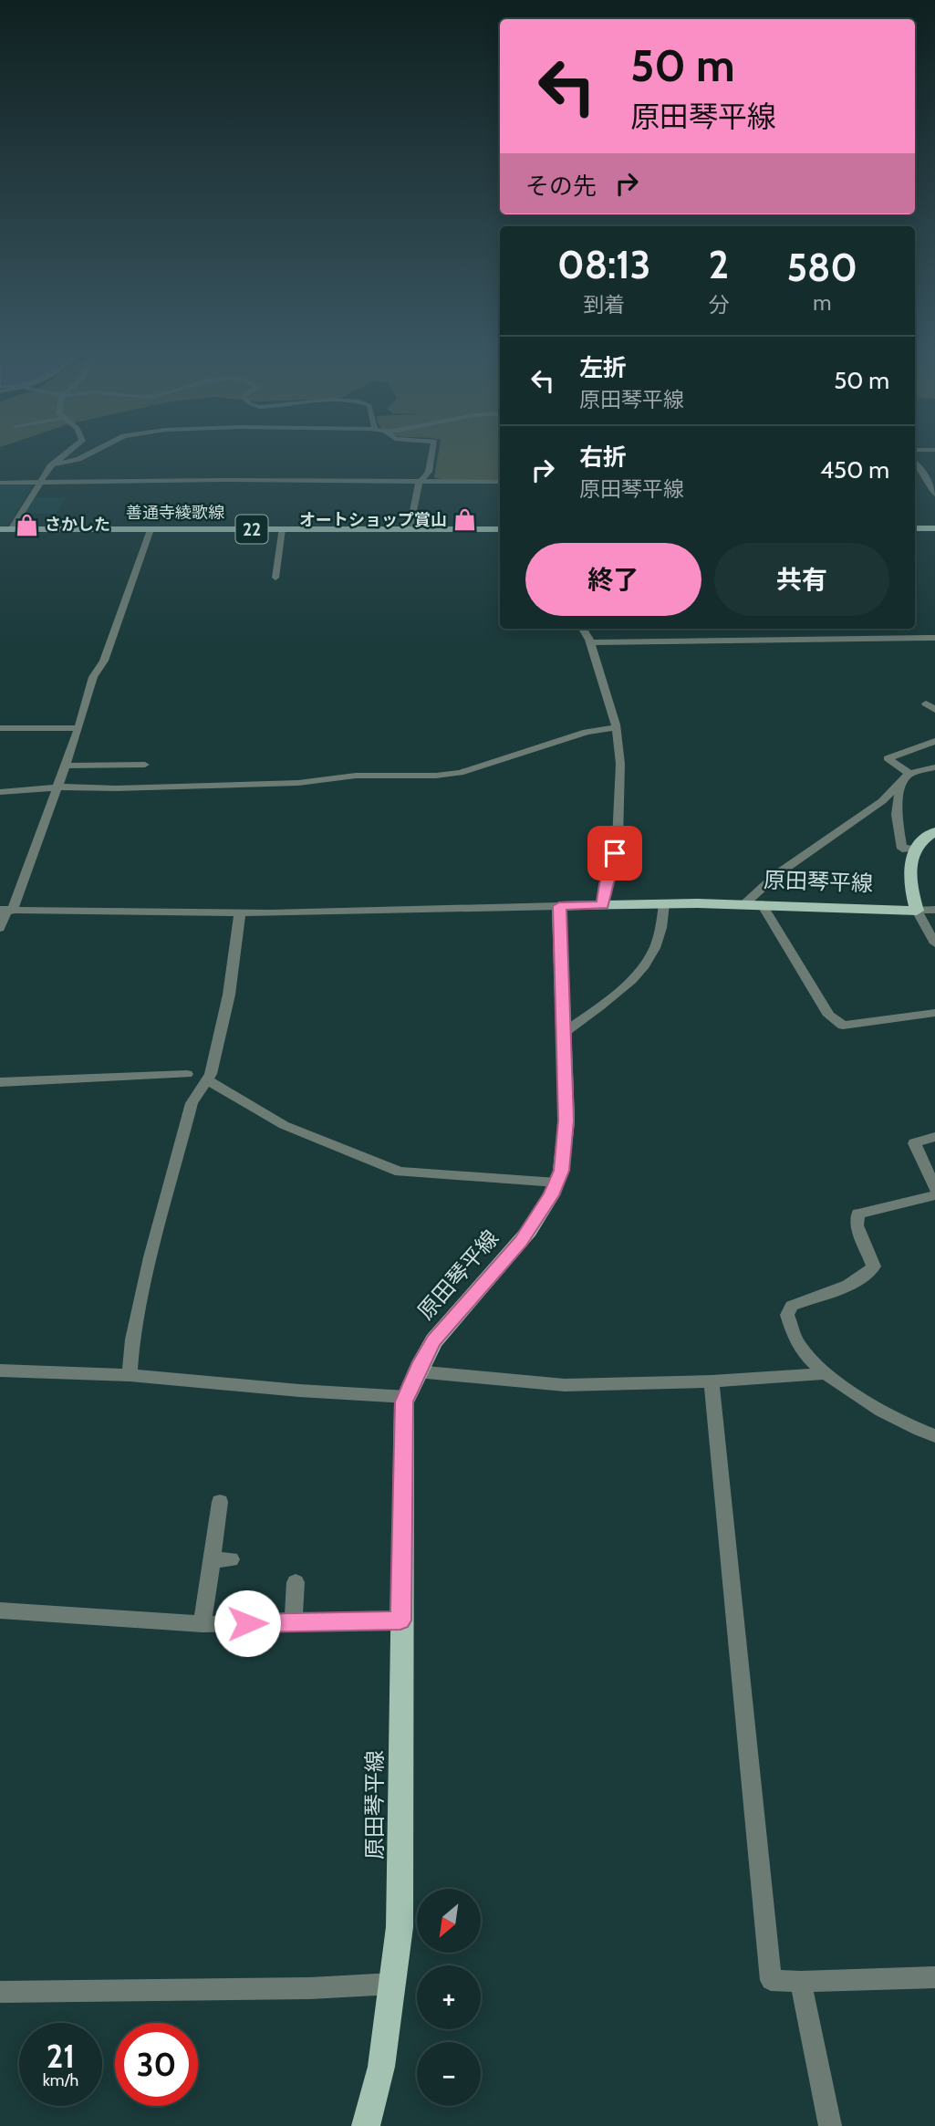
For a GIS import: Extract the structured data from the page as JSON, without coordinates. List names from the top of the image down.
{
  "streets": {
    "main road": ["善通寺綾歌線", "22", "原田琴平線"]
  },
  "places": {
    "shop": ["オートショップ賞山", "さかした"]
  },
  "north": "bottom left",
  "page": {
    "turn": ["50 m", "原田琴平線"],
    "then": "その先",
    "eta": [
      "08:13",
      "到着",
      "2",
      "分",
      "580",
      "m"
    ],
    "list": [
      {
        "name": "左折",
        "note": "原田琴平線",
        "value": "50 m"
      },
      {
        "name": "右折",
        "note": "原田琴平線",
        "value": "450 m"
      }
    ],
    "buttons": ["終了", "共有"],
    "map_buttons": ["+", "−"],
    "speed": "21 km/h",
    "limit": "30"
  }
}
